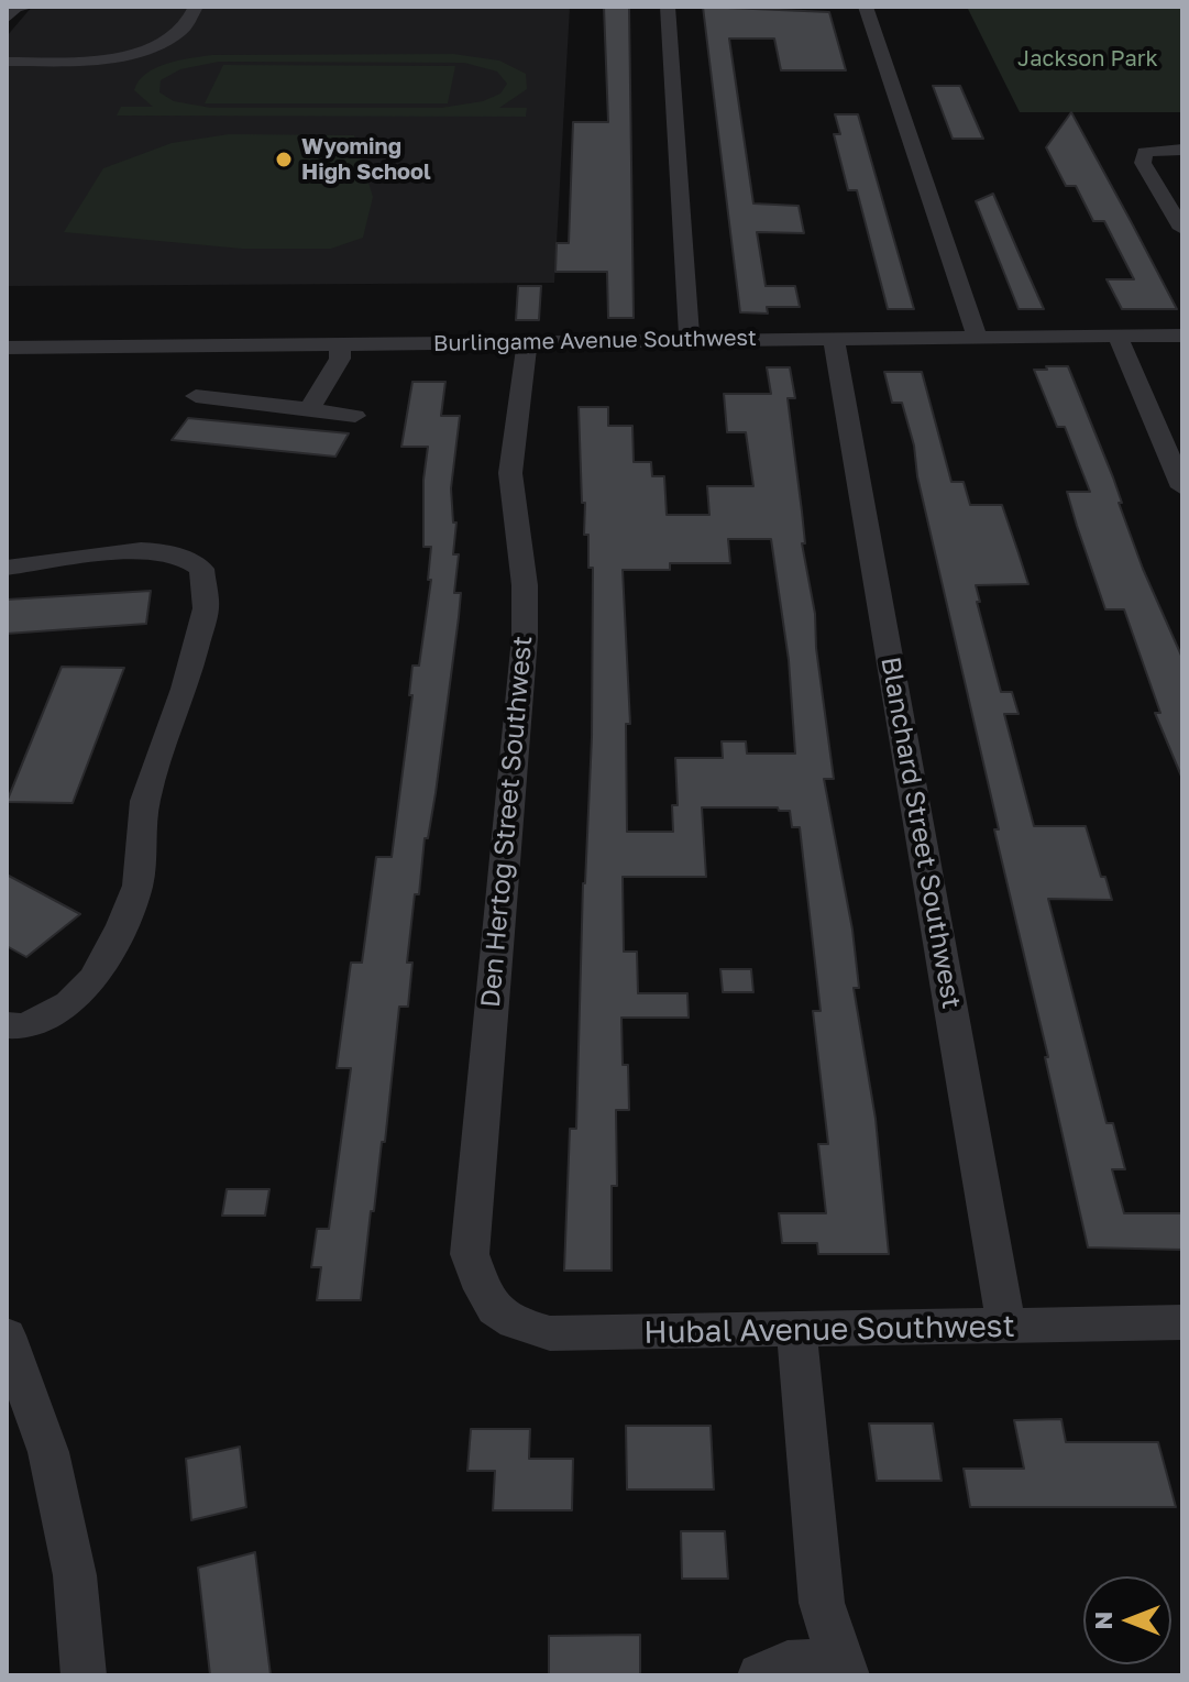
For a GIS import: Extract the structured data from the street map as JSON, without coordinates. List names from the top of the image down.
{
  "streets": {
    "street": [
      "Burlingame Avenue Southwest",
      "Den Hertog Street Southwest",
      "Blanchard Street Southwest",
      "Hubal Avenue Southwest"
    ]
  },
  "crossings": [
    ["Burlingame Avenue Southwest", "Den Hertog Street Southwest"],
    ["Burlingame Avenue Southwest", "Blanchard Street Southwest"],
    ["Den Hertog Street Southwest", "Hubal Avenue Southwest"],
    ["Blanchard Street Southwest", "Hubal Avenue Southwest"]
  ],
  "parks": ["Jackson Park"],
  "places": ["Wyoming High School"],
  "north": "left"
}
